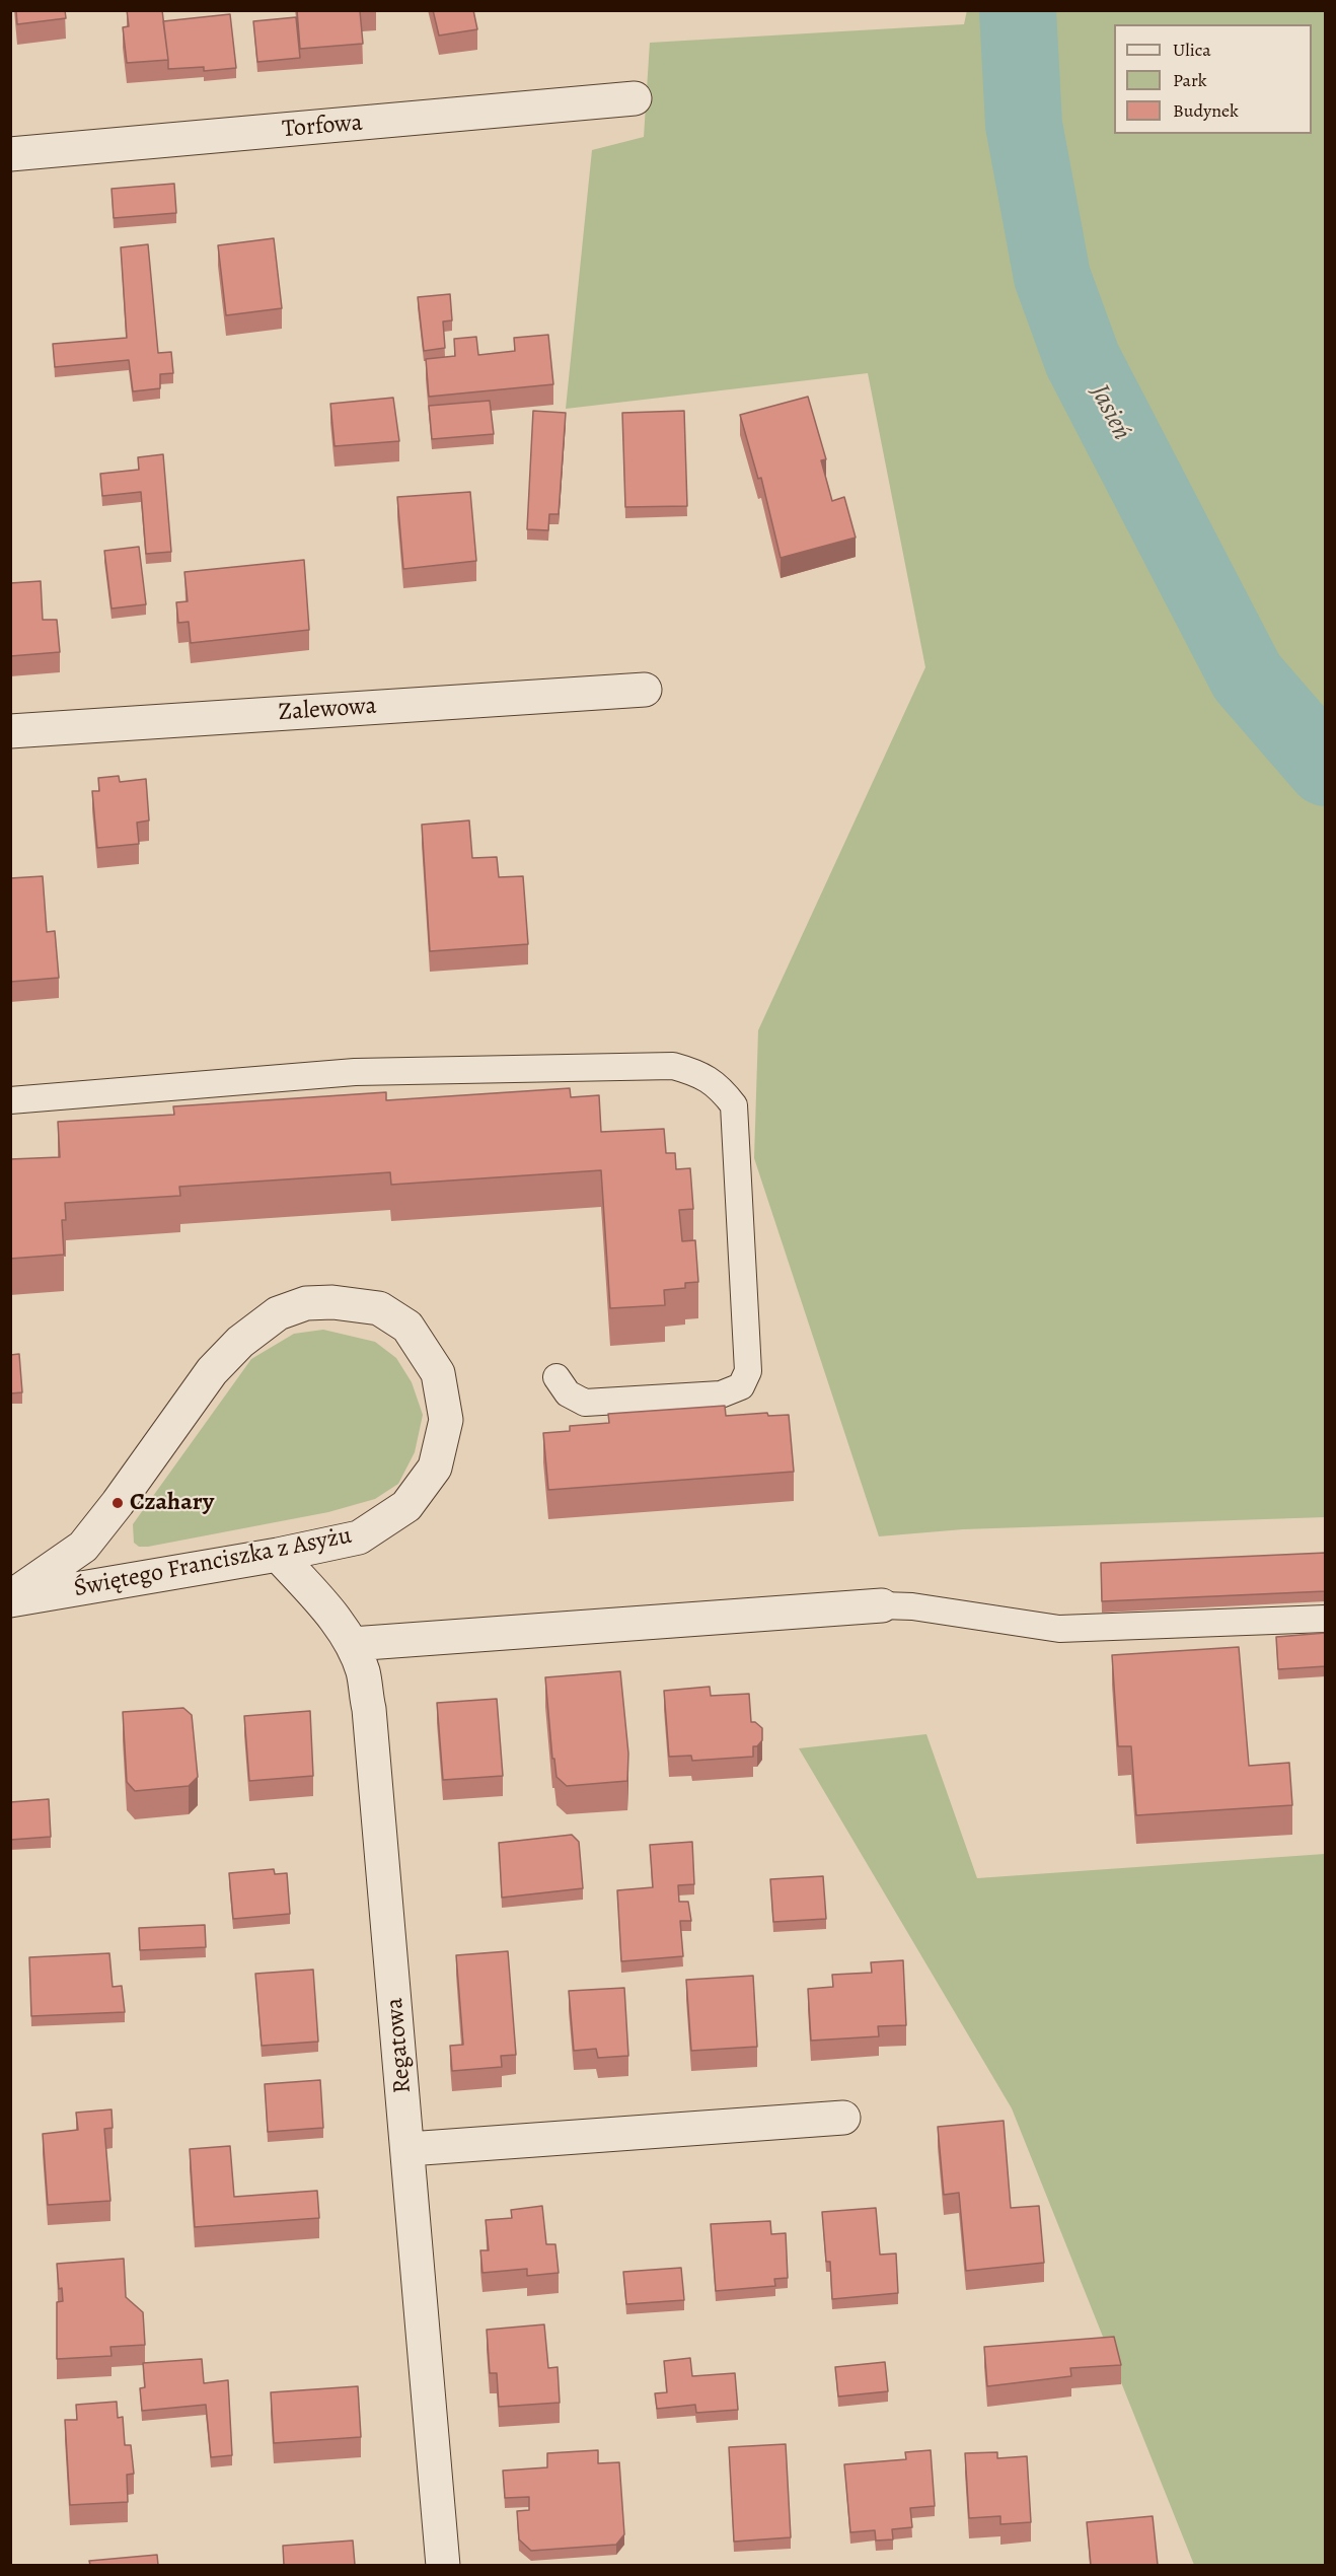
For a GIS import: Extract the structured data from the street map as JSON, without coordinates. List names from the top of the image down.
{
  "streets": {
    "street": [
      "Torfowa",
      "Zalewowa",
      "Świętego Franciszka z Asyżu",
      "Regatowa"
    ]
  },
  "crossings": [
    ["Świętego Franciszka z Asyżu", "Regatowa"]
  ],
  "water": ["Jasień"],
  "places": ["Czahary"],
  "legend": ["Ulica", "Park", "Budynek"]
}
